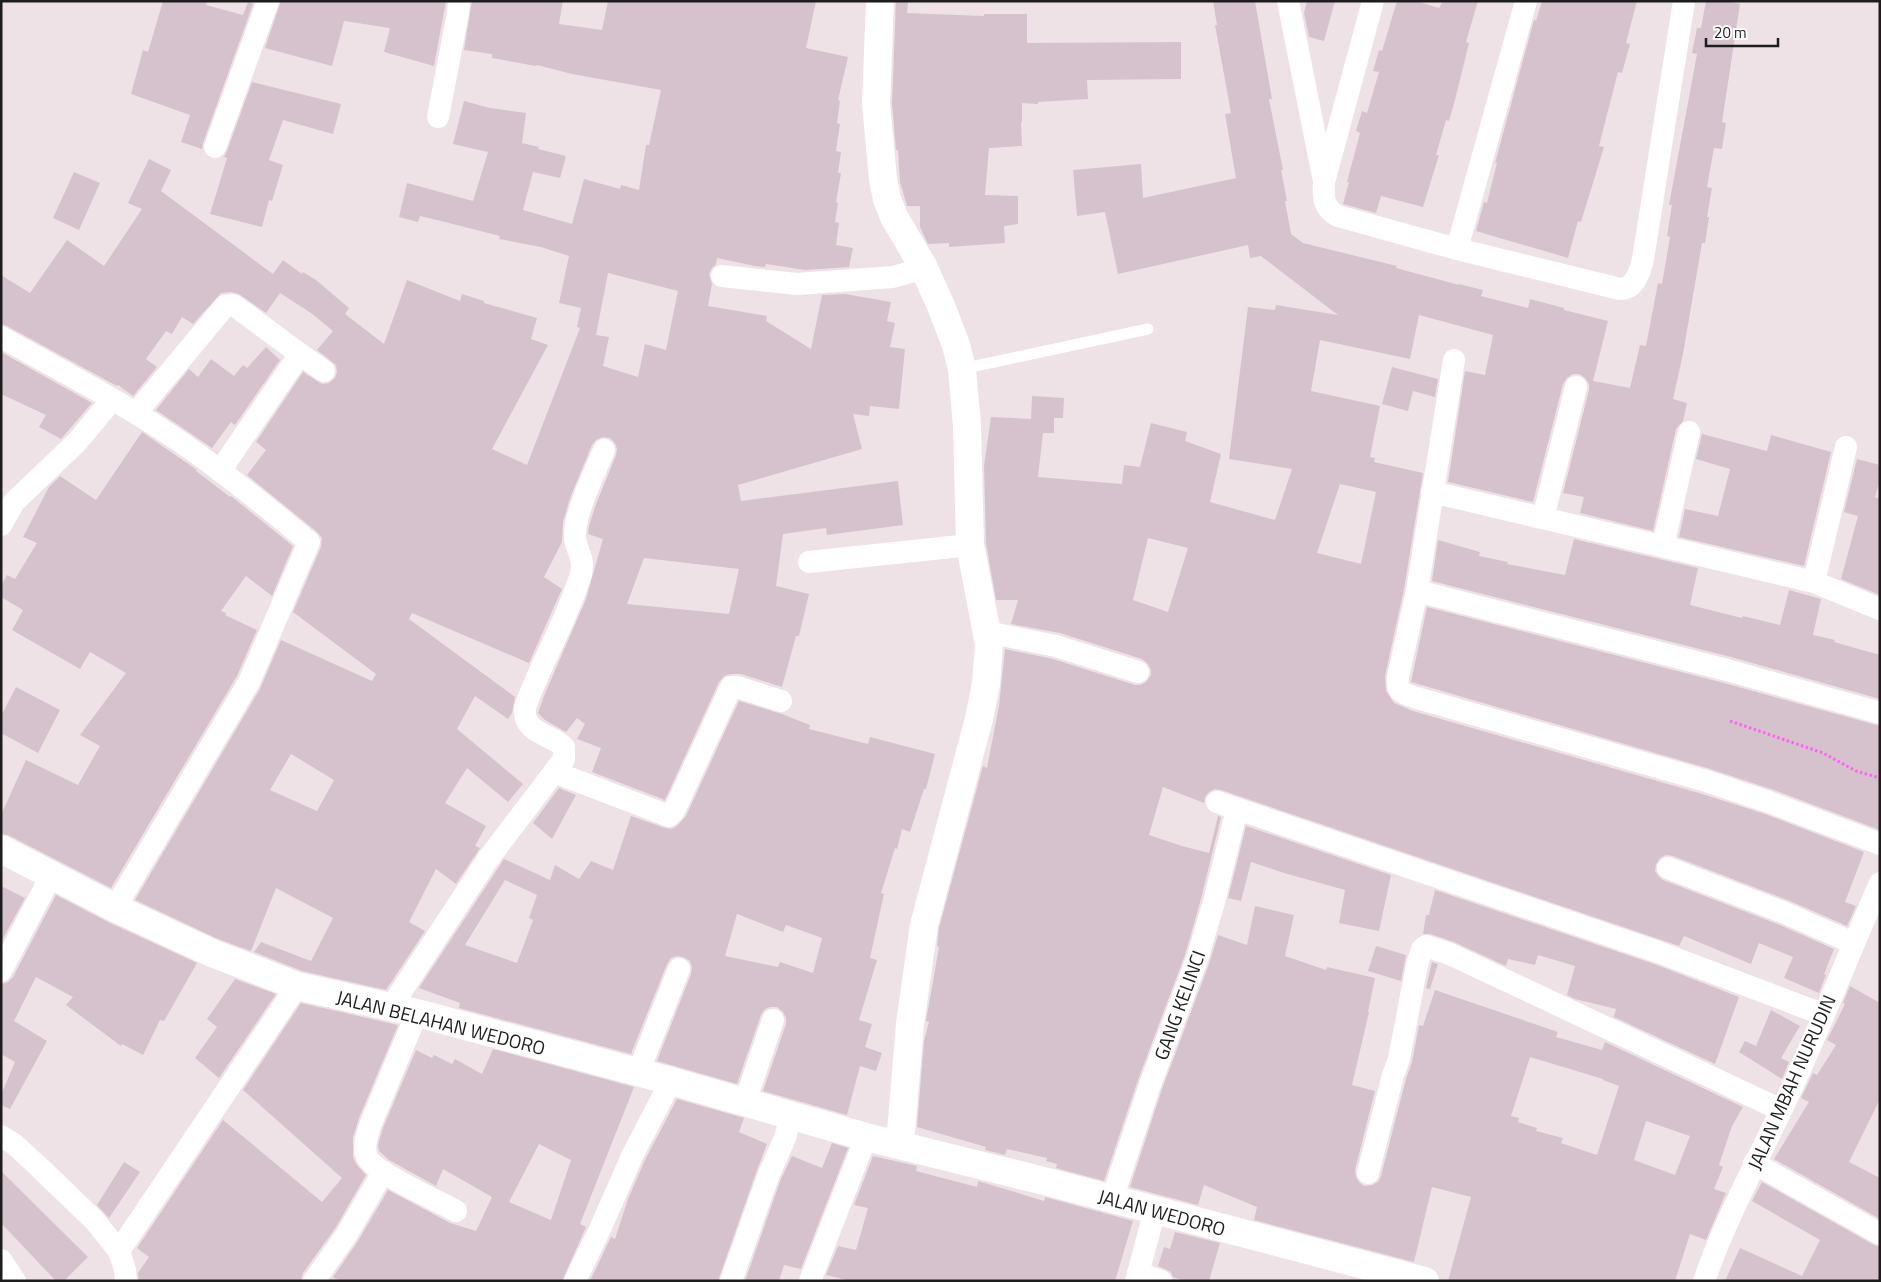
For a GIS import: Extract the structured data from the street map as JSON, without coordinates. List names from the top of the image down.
{
  "streets": {
    "street": [
      "GANG KELINCI",
      "JALAN BELAHAN WEDORO",
      "JALAN MBAH NURUDIN",
      "JALAN WEDORO"
    ]
  },
  "crossings": [
    ["GANG KELINCI", "JALAN MBAH NURUDIN"],
    ["GANG KELINCI", "JALAN WEDORO"],
    ["JALAN BELAHAN WEDORO", "JALAN WEDORO"]
  ],
  "scale_bar": "20 m"
}
